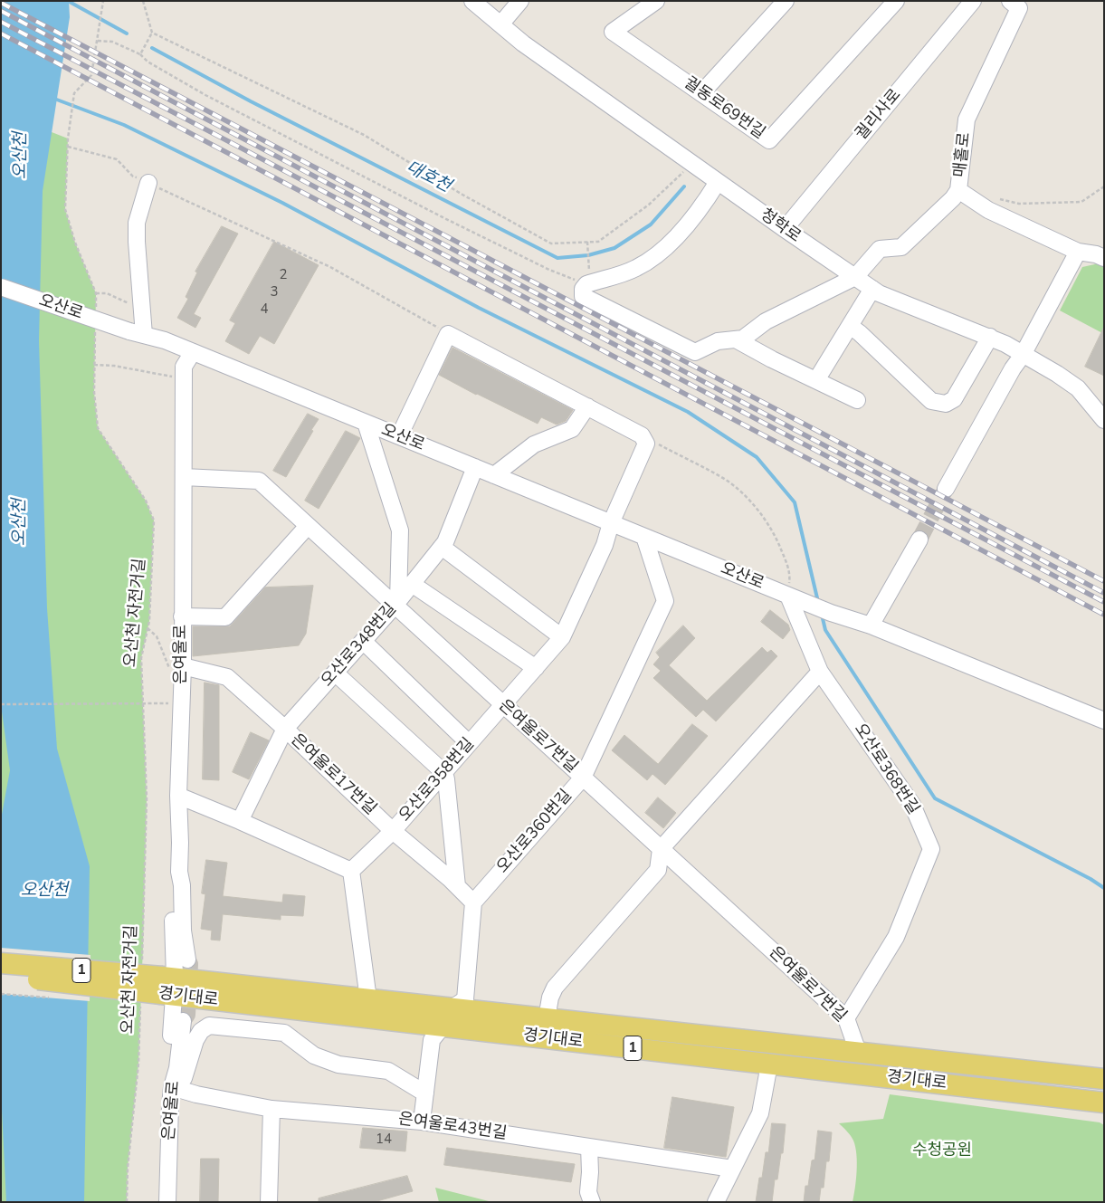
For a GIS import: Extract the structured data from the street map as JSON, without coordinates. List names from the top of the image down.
{
  "streets": {
    "main road": ["1", "경기대로"],
    "street": [
      "궐동로69번길",
      "궐리사로",
      "매홀로",
      "청학로",
      "오산로",
      "오산로348번길",
      "은여울로",
      "은여울로7번길",
      "오산로368번길",
      "은여울로17번길",
      "오산로358번길",
      "오산로360번길",
      "은여울로43번길"
    ],
    "path": ["오산천 자전거길"]
  },
  "crossings": [
    ["궐리사로", "청학로"],
    ["오산로", "오산로348번길"],
    ["오산로", "은여울로"],
    ["오산로", "오산로368번길"],
    ["오산로", "오산로358번길"],
    ["오산로", "오산로360번길"],
    ["오산로348번길", "은여울로7번길"],
    ["오산로348번길", "은여울로17번길"],
    ["은여울로", "은여울로7번길"],
    ["은여울로", "은여울로17번길"],
    ["은여울로", "은여울로43번길"],
    ["은여울로7번길", "오산로368번길"],
    ["은여울로7번길", "오산로358번길"],
    ["은여울로7번길", "오산로360번길"],
    ["은여울로7번길", "경기대로"],
    ["은여울로17번길", "오산로358번길"],
    ["은여울로17번길", "오산로360번길"]
  ],
  "water": ["오산천", "대호천"],
  "parks": ["수청공원"],
  "house_numbers": [
    "2",
    "3",
    "4",
    "14"
  ]
}
